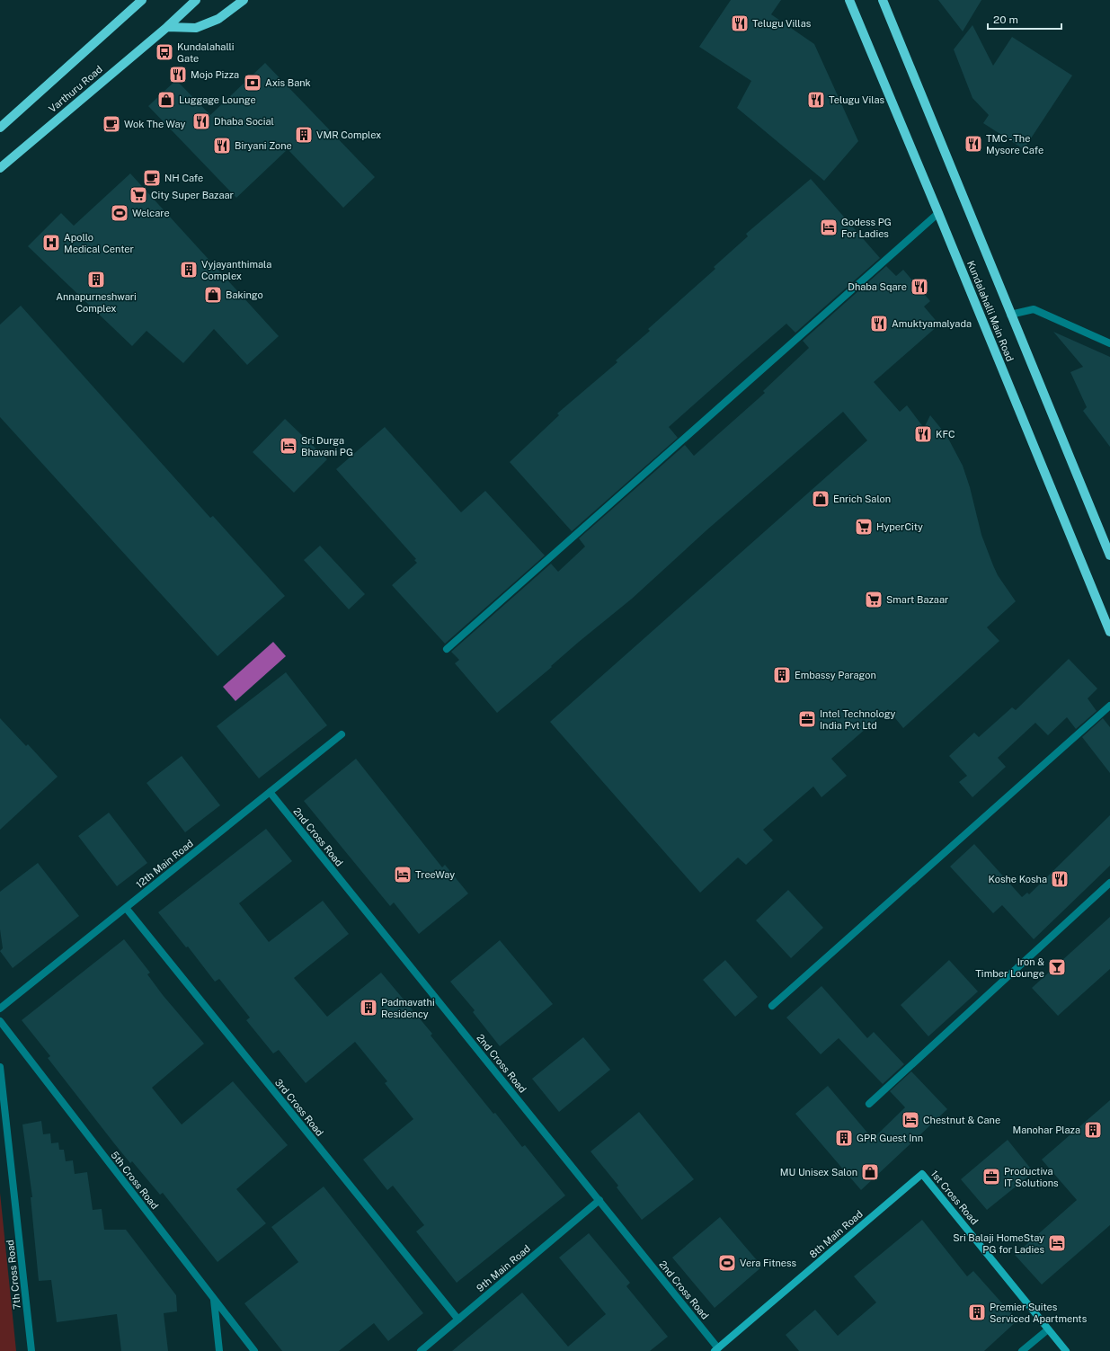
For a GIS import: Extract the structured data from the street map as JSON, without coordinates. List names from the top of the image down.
{
  "streets": {
    "main road": ["Varthuru Road", "Kundalahalli Main Road"],
    "street": [
      "2nd Cross Road",
      "12th Main Road",
      "3rd Cross Road",
      "5th Cross Road",
      "1st Cross Road",
      "8th Main Road",
      "9th Main Road",
      "7th Cross Road"
    ]
  },
  "crossings": [
    ["2nd Cross Road", "12th Main Road"],
    ["2nd Cross Road", "8th Main Road"],
    ["2nd Cross Road", "9th Main Road"],
    ["12th Main Road", "3rd Cross Road"],
    ["3rd Cross Road", "9th Main Road"],
    ["1st Cross Road", "8th Main Road"]
  ],
  "places": {
    "restaurant": [
      "Telugu Villas",
      "Mojo Pizza",
      "Telugu Vilas",
      "Dhaba Social",
      "TMC - The Mysore Cafe",
      "Biryani Zone",
      "Dhaba Sqare",
      "Amuktyamalyada",
      "KFC",
      "Koshe Kosha"
    ],
    "bus stop": ["Kundalahalli Gate"],
    "bank": ["Axis Bank"],
    "shop": [
      "Luggage Lounge",
      "Bakingo",
      "Enrich Salon",
      "MU Unisex Salon"
    ],
    "cafe": ["Wok The Way", "NH Cafe"],
    "building": [
      "VMR Complex",
      "Vyjayanthimala Complex",
      "Annapurneshwari Complex",
      "Embassy Paragon",
      "Padmavathi Residency",
      "Manohar Plaza",
      "GPR Guest Inn",
      "Premier Suites Serviced Apartments"
    ],
    "supermarket": ["City Super Bazaar", "HyperCity", "Smart Bazaar"],
    "sports": ["Welcare", "Vera Fitness"],
    "hotel": [
      "Godess PG For Ladies",
      "Sri Durga Bhavani PG",
      "TreeWay",
      "Chestnut & Cane",
      "Sri Balaji HomeStay PG for Ladies"
    ],
    "hospital": ["Apollo Medical Center"],
    "office": ["Intel Technology India Pvt Ltd", "Productiva IT Solutions"],
    "bar": ["Iron & Timber Lounge"]
  },
  "scale_bar": "20 m"
}
